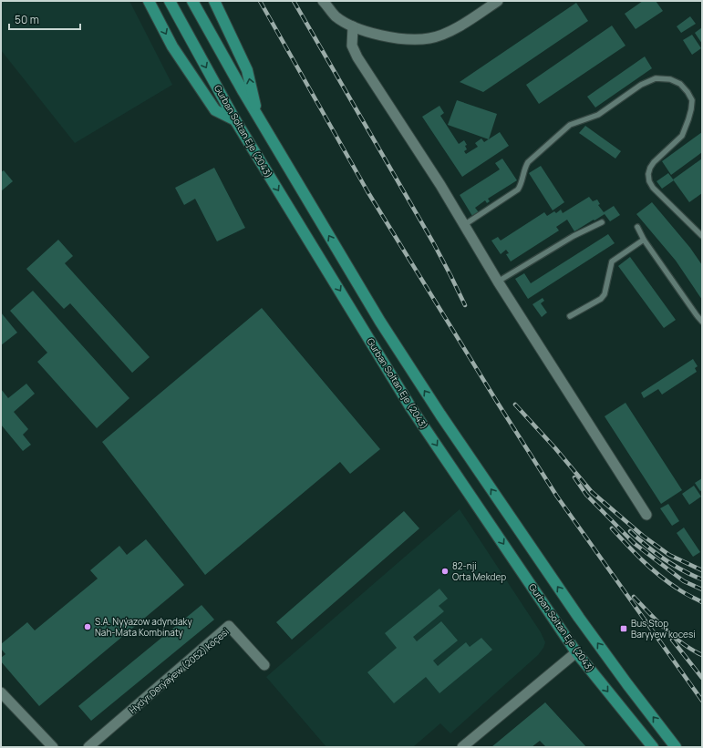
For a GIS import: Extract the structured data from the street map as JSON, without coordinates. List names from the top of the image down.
{
  "streets": {
    "highway": ["Gurban Soltan Eje (2043)"],
    "street": ["Hydyr Derýaýew (2052) köçesi"]
  },
  "places": {
    "other": ["82-nji Orta Mekdep", "S.A. Nyýazow adyndaky Nah-Mata Kombinaty"],
    "transit": ["Bus Stop Baryyew kocesi"]
  },
  "scale_bar": "50 m"
}
